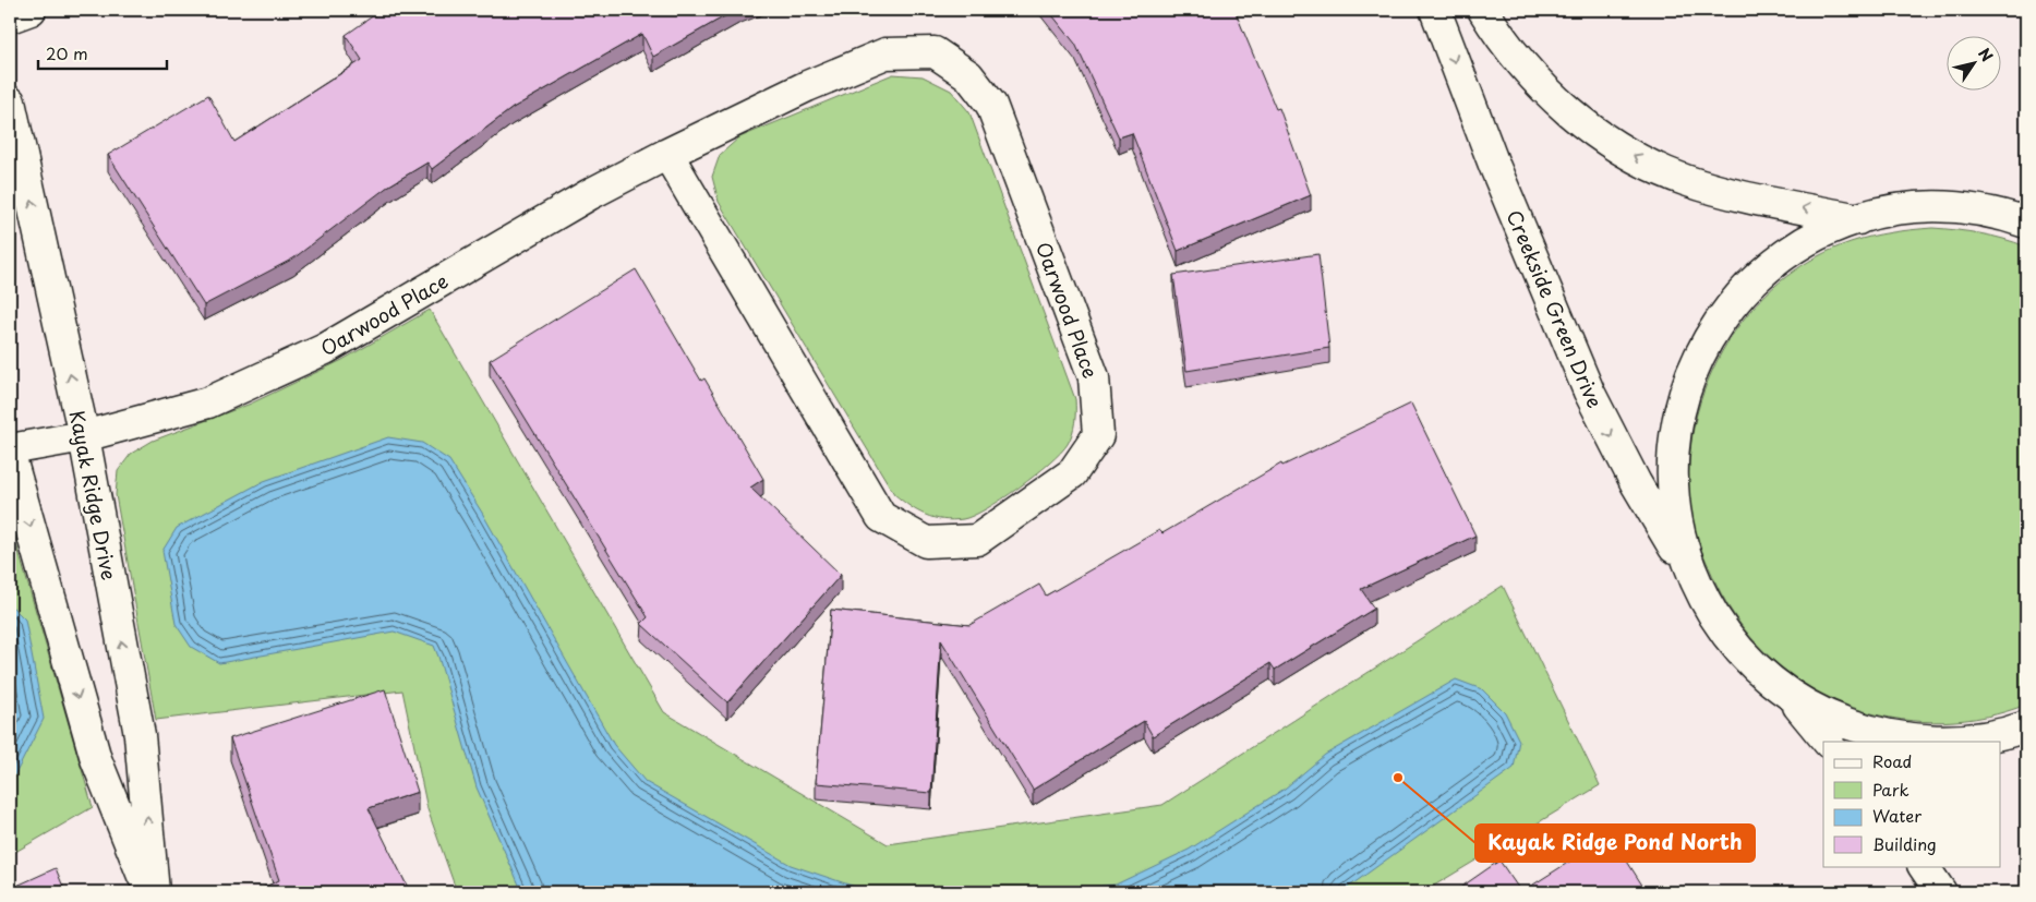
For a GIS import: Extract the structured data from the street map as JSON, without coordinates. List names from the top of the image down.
{
  "streets": {
    "street": ["Creekside Green Drive", "Oarwood Place", "Kayak Ridge Drive"]
  },
  "crossings": [
    ["Oarwood Place", "Kayak Ridge Drive"]
  ],
  "one_way": ["Creekside Green Drive"],
  "places": ["Kayak Ridge Pond North"],
  "legend": [
    "Road",
    "Park",
    "Water",
    "Building"
  ],
  "scale_bar": "20 m",
  "north": "top right"
}
